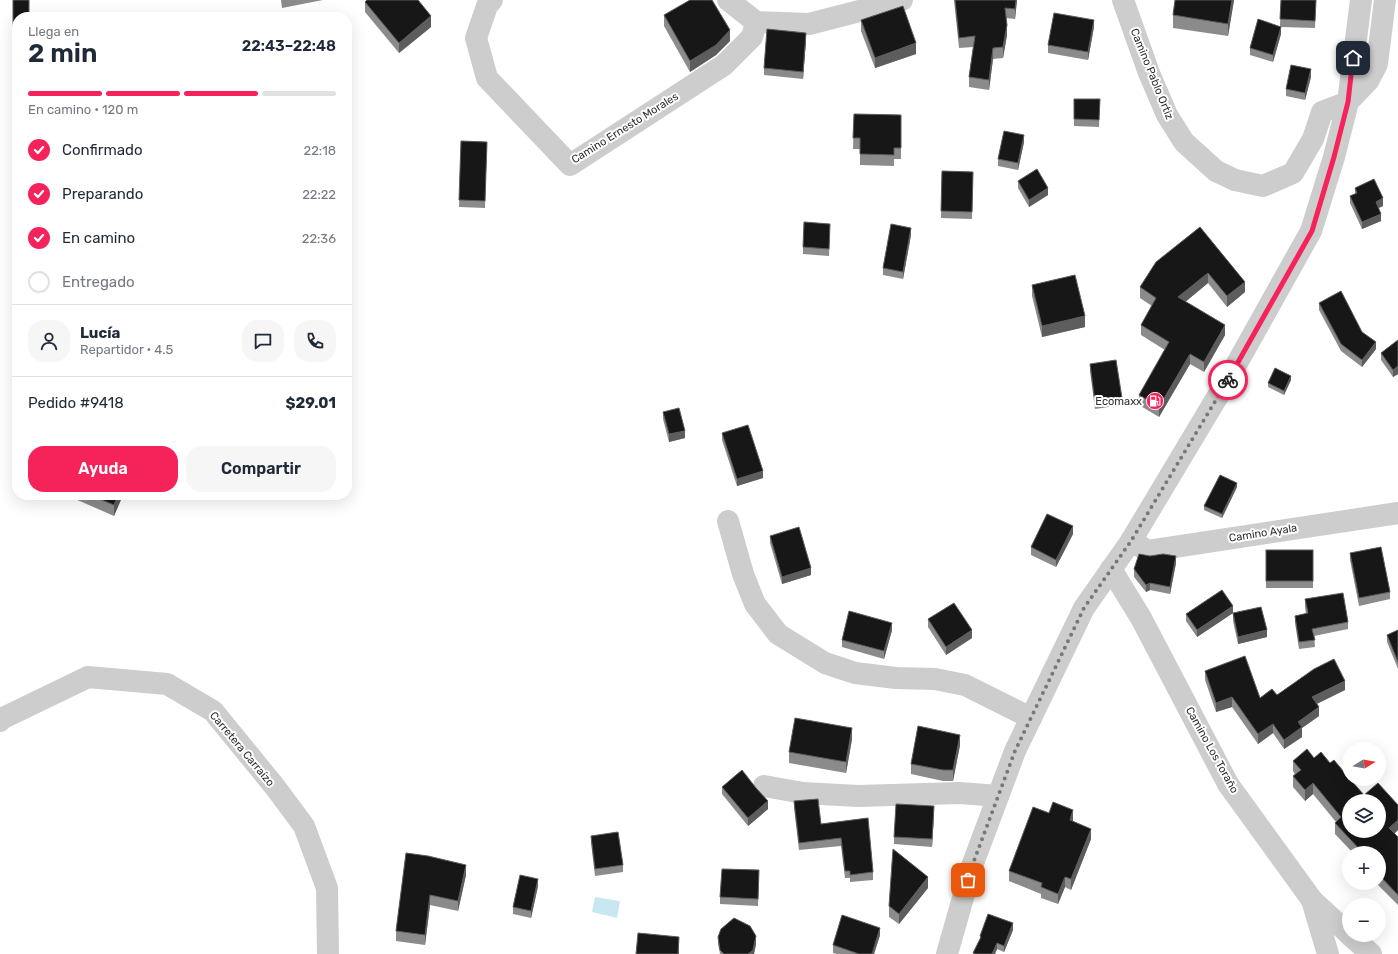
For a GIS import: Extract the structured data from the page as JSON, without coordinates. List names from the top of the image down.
{
  "streets": {
    "street": [
      "Camino Pablo Ortiz",
      "Camino Ernesto Morales",
      "Camino Ayala",
      "Carretera Carraízo",
      "Camino Los Toraño"
    ]
  },
  "places": {
    "fuel station": ["Ecomaxx"]
  },
  "north": "right",
  "page": {
    "heading": ["2 min", "Llega en", "22:43–22:48"],
    "panel": [
      "Lucía",
      "Repartidor · 4.5",
      "Pedido #9418",
      "$29.01"
    ],
    "bar": "En camino · 120 m",
    "list": [
      ["Confirmado", "22:18"],
      ["Preparando", "22:22"],
      ["En camino", "22:36"],
      "Entregado"
    ],
    "buttons": ["Ayuda", "Compartir"],
    "map_buttons": ["+", "−"]
  }
}
